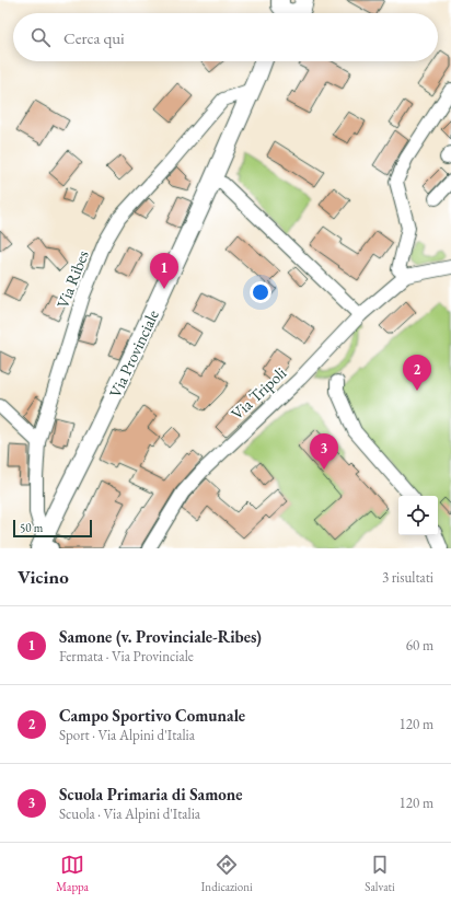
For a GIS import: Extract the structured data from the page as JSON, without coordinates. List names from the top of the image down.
{
  "streets": {
    "main road": ["Via Provinciale"],
    "street": ["Via Ribes", "Via Tripoli"]
  },
  "crossings": [
    ["Via Ribes", "Via Provinciale"]
  ],
  "scale_bar": "50 m",
  "page": {
    "search": "Cerca qui",
    "pins": ["1", "2", "3"],
    "scale": "50 m",
    "heading": ["Vicino", "3 risultati"],
    "list": [
      {
        "mark": "1",
        "name": "Samone (v. Provinciale-Ribes)",
        "note": "Fermata · Via Provinciale",
        "value": "60 m"
      },
      {
        "mark": "2",
        "name": "Campo Sportivo Comunale",
        "note": "Sport · Via Alpini d'Italia",
        "value": "120 m"
      },
      {
        "mark": "3",
        "name": "Scuola Primaria di Samone",
        "note": "Scuola · Via Alpini d'Italia",
        "value": "120 m"
      }
    ],
    "nav": ["Mappa", "Indicazioni", "Salvati"]
  }
}
